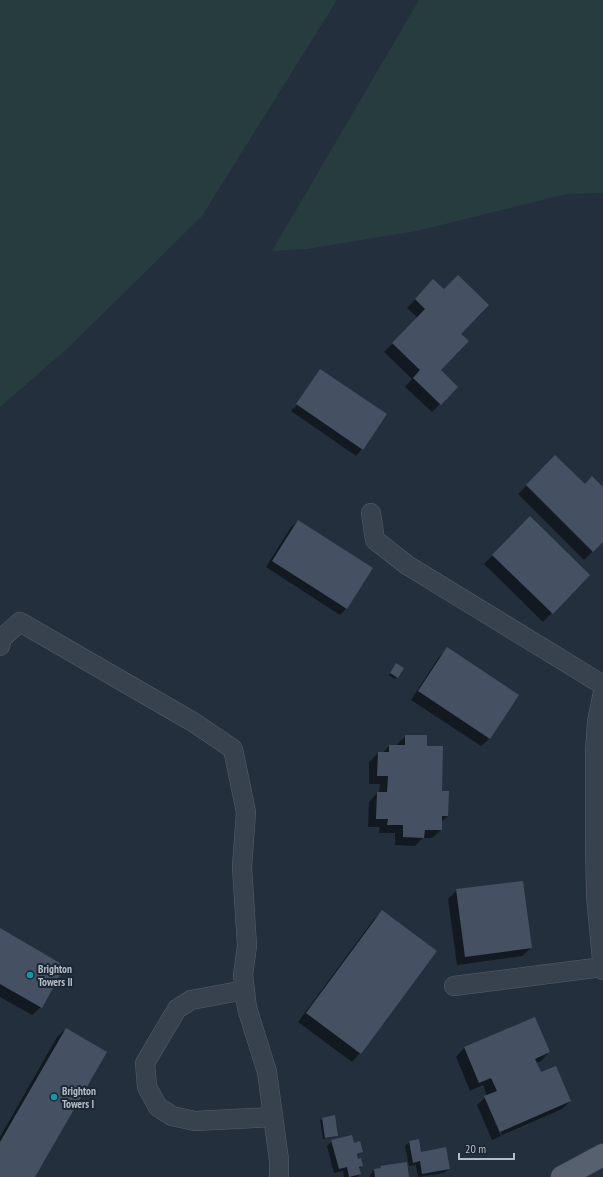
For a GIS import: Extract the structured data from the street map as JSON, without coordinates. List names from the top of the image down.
{
  "places": ["Brighton Towers II", "Brighton Towers I"],
  "scale_bar": "20 m"
}
